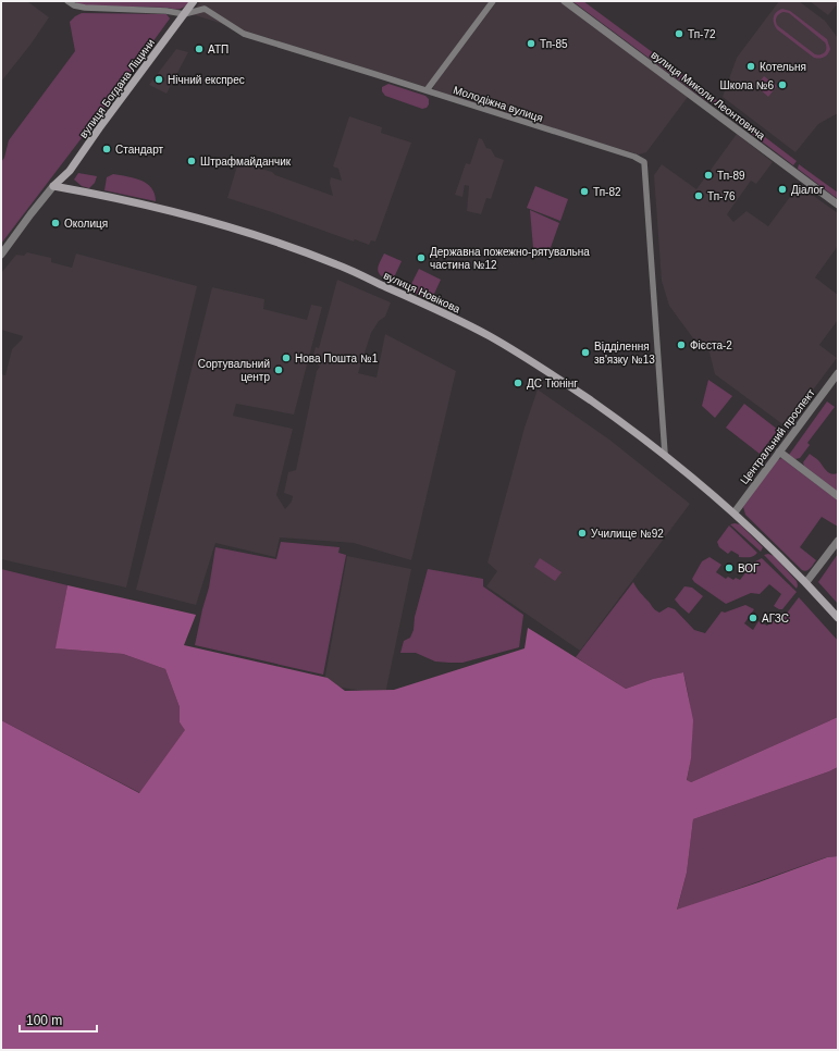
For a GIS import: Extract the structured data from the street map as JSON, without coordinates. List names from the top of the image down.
{
  "streets": {
    "main road": ["вулиця Богдана Ліщини", "вулиця Новікова"],
    "street": ["вулиця Миколи Леонтовича", "Молодіжна вулиця", "Центральний проспект"]
  },
  "crossings": [
    ["вулиця Богдана Ліщини", "Молодіжна вулиця"],
    ["вулиця Богдана Ліщини", "вулиця Новікова"],
    ["Молодіжна вулиця", "вулиця Новікова"],
    ["вулиця Новікова", "Центральний проспект"]
  ],
  "places": [
    "Тп-72",
    "Тп-85",
    "АТП",
    "Котельня",
    "Нічний експрес",
    "Школа №6",
    "Стандарт",
    "Штрафмайданчик",
    "Тп-89",
    "Діалог",
    "Тп-82",
    "Тп-76",
    "Околиця",
    "Державна пожежно-рятувальна частина №12",
    "Фiєста-2",
    "Відділення зв'язку №13",
    "Нова Пошта №1",
    "Сортувальний центр",
    "ДС Тюнінг",
    "Училище №92",
    "ВОГ",
    "АГЗС"
  ],
  "scale_bar": "100 m"
}
